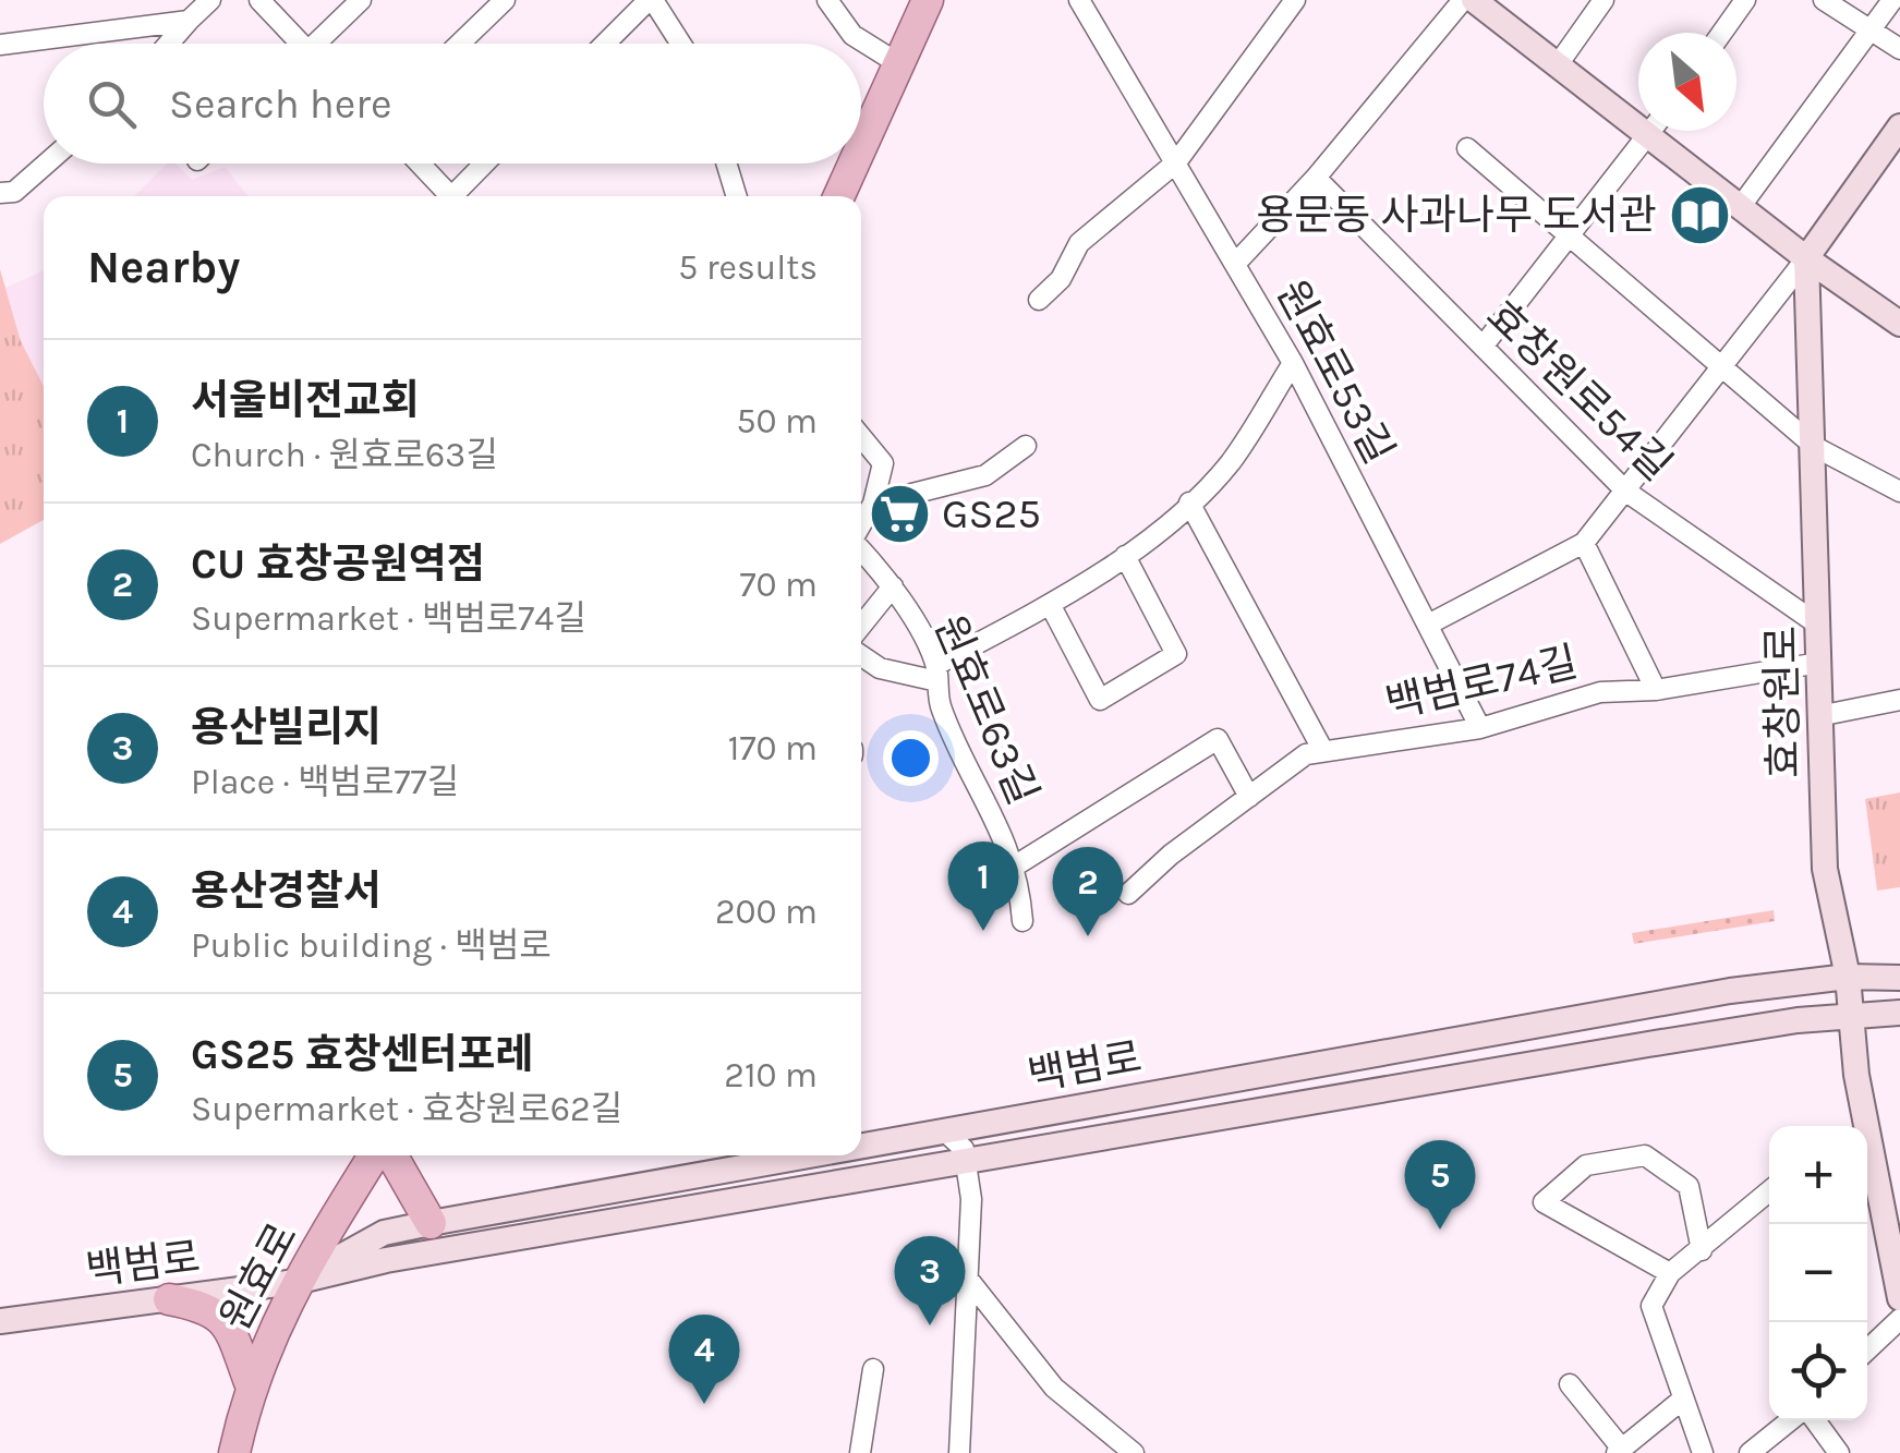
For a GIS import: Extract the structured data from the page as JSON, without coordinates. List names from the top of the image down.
{
  "streets": {
    "main road": ["효창원로", "백범로", "원효로"],
    "street": [
      "원효로53길",
      "효창원로54길",
      "백범로74길",
      "원효로63길"
    ]
  },
  "crossings": [
    ["원효로53길", "백범로74길"],
    ["효창원로54길", "효창원로"],
    ["백범로74길", "효창원로"],
    ["효창원로", "백범로"],
    ["백범로", "원효로"]
  ],
  "places": {
    "library": ["용문동 사과나무 도서관"],
    "supermarket": ["GS25"]
  },
  "north": "bottom right",
  "page": {
    "search": "Search here",
    "heading": ["Nearby", "5 results"],
    "list": [
      {
        "mark": "1",
        "name": "서울비전교회",
        "note": "Church · 원효로63길",
        "value": "50 m"
      },
      {
        "mark": "2",
        "name": "CU 효창공원역점",
        "note": "Supermarket · 백범로74길",
        "value": "70 m"
      },
      {
        "mark": "3",
        "name": "용산빌리지",
        "note": "Place · 백범로77길",
        "value": "170 m"
      },
      {
        "mark": "4",
        "name": "용산경찰서",
        "note": "Public building · 백범로",
        "value": "200 m"
      },
      {
        "mark": "5",
        "name": "GS25 효창센터포레",
        "note": "Supermarket · 효창원로62길",
        "value": "210 m"
      }
    ],
    "pins": [
      "1",
      "2",
      "5",
      "3",
      "4"
    ],
    "map_buttons": ["+", "−"]
  }
}
